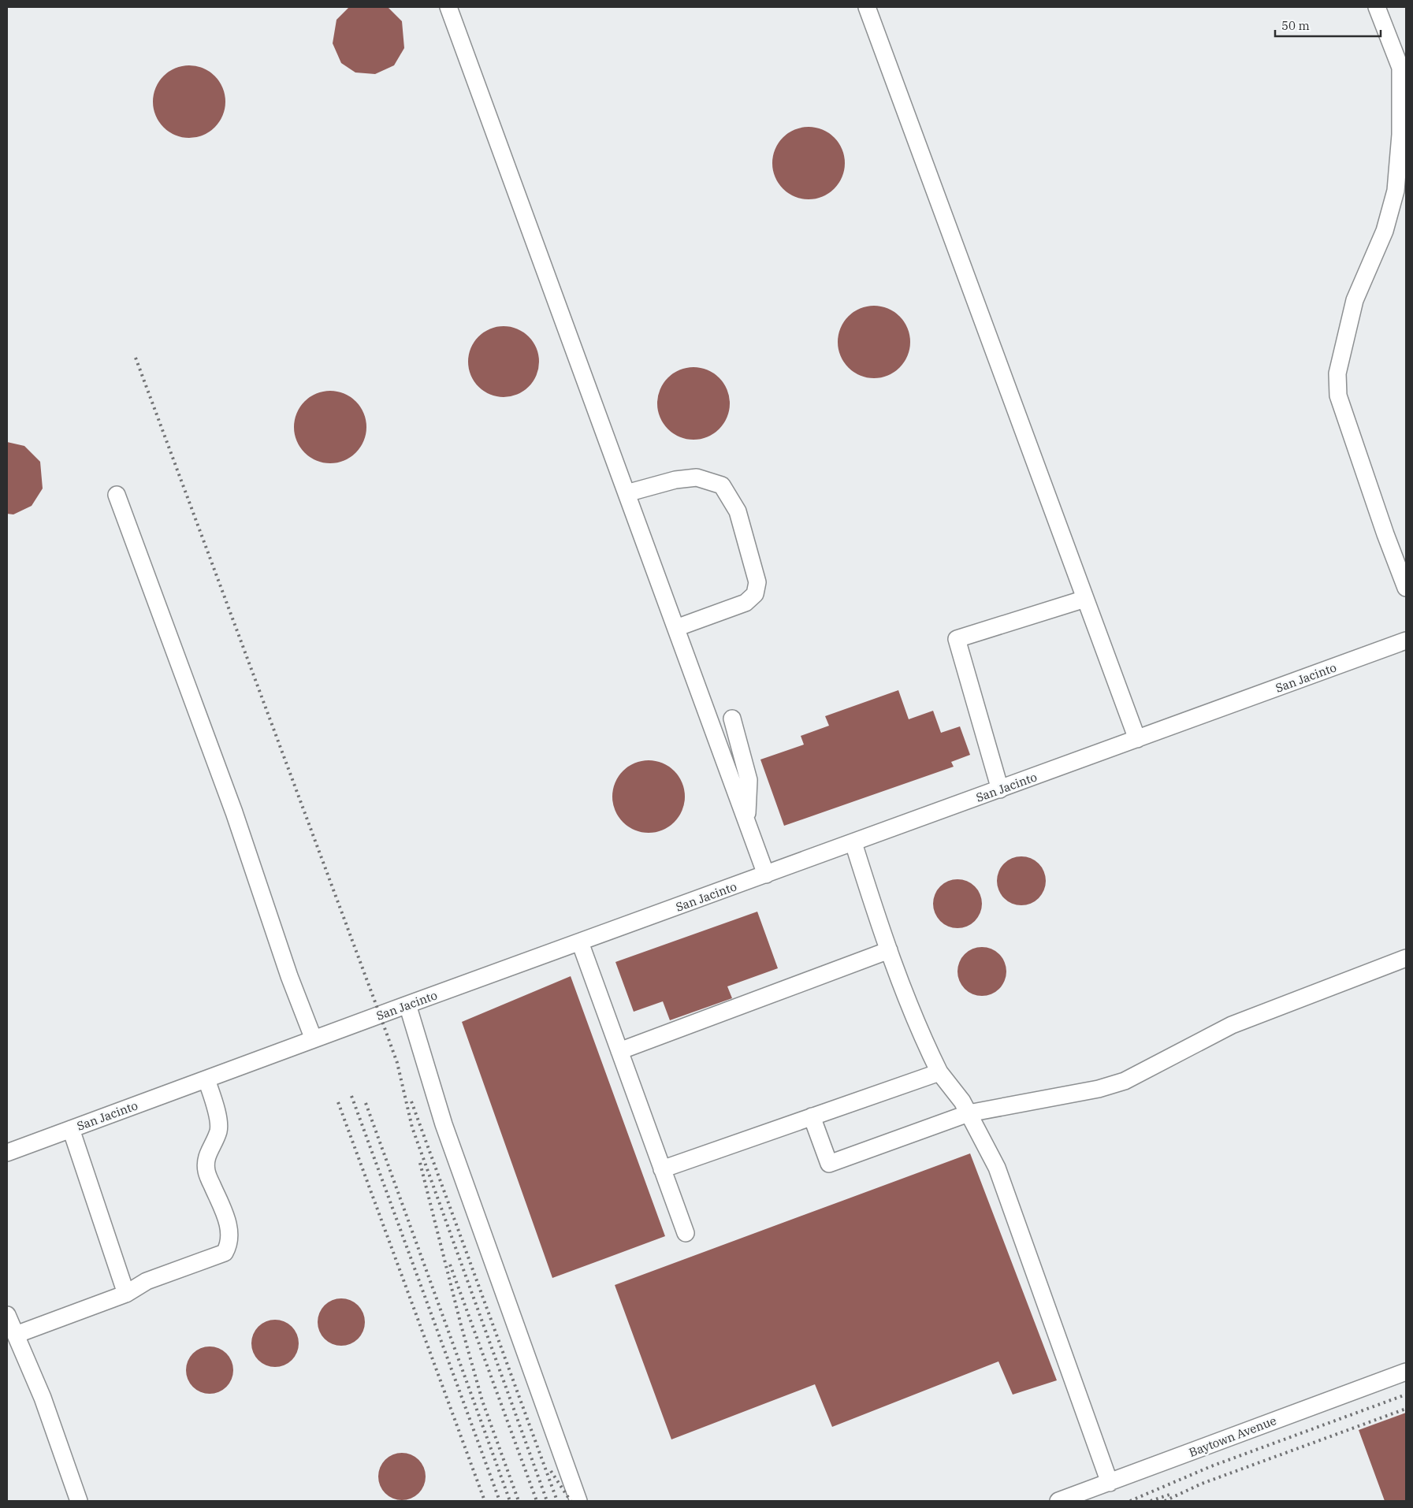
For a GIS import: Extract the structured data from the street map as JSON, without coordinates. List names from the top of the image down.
{
  "streets": {
    "street": ["San Jacinto", "Baytown Avenue"]
  },
  "scale_bar": "50 m"
}
